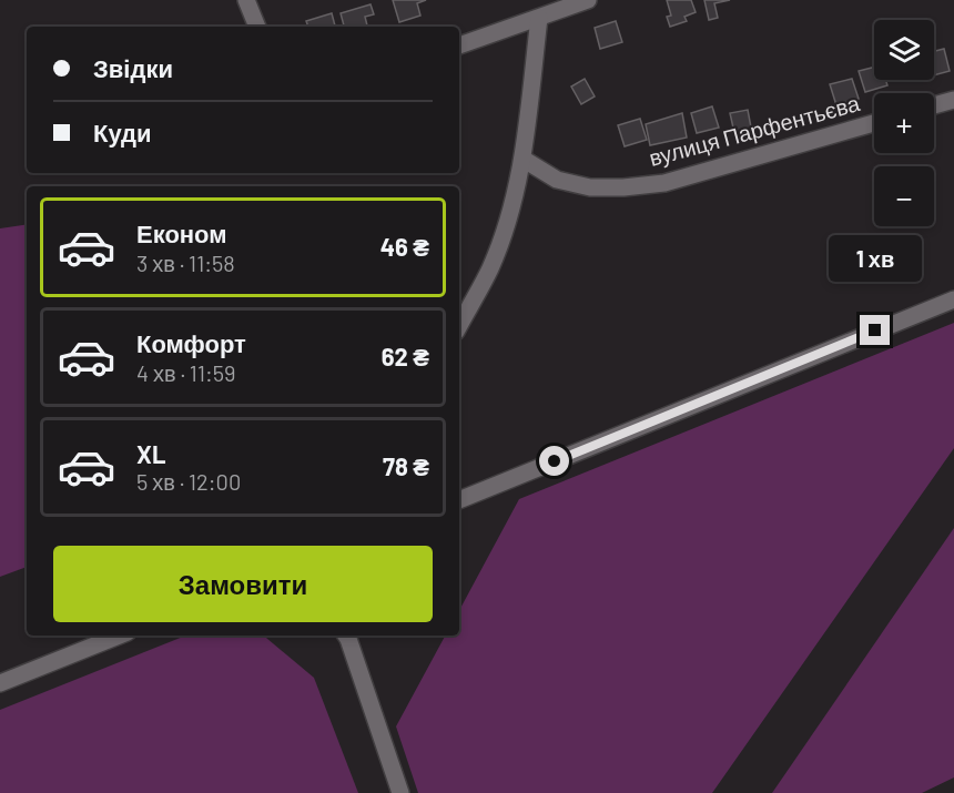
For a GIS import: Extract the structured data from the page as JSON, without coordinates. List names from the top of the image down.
{
  "streets": {
    "street": ["вулиця Парфентьєва"]
  },
  "page": {
    "map_buttons": ["+", "−"],
    "banner": ["Звідки", "Куди"],
    "list": [
      {
        "name": "Економ",
        "note": "3 хв · 11:58",
        "value": "46 ₴"
      },
      {
        "name": "Комфорт",
        "note": "4 хв · 11:59",
        "value": "62 ₴"
      },
      {
        "name": "XL",
        "note": "5 хв · 12:00",
        "value": "78 ₴"
      }
    ],
    "bubble": "1 хв",
    "buttons": "Замовити"
  }
}
